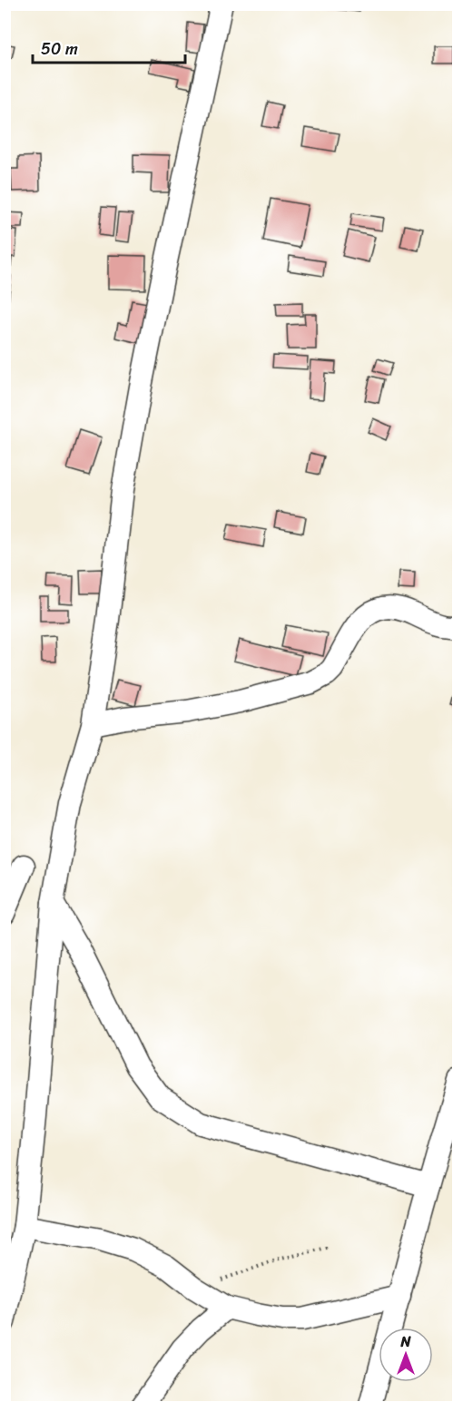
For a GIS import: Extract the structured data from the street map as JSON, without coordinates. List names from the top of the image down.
{
  "scale_bar": "50 m",
  "north": "top"
}
